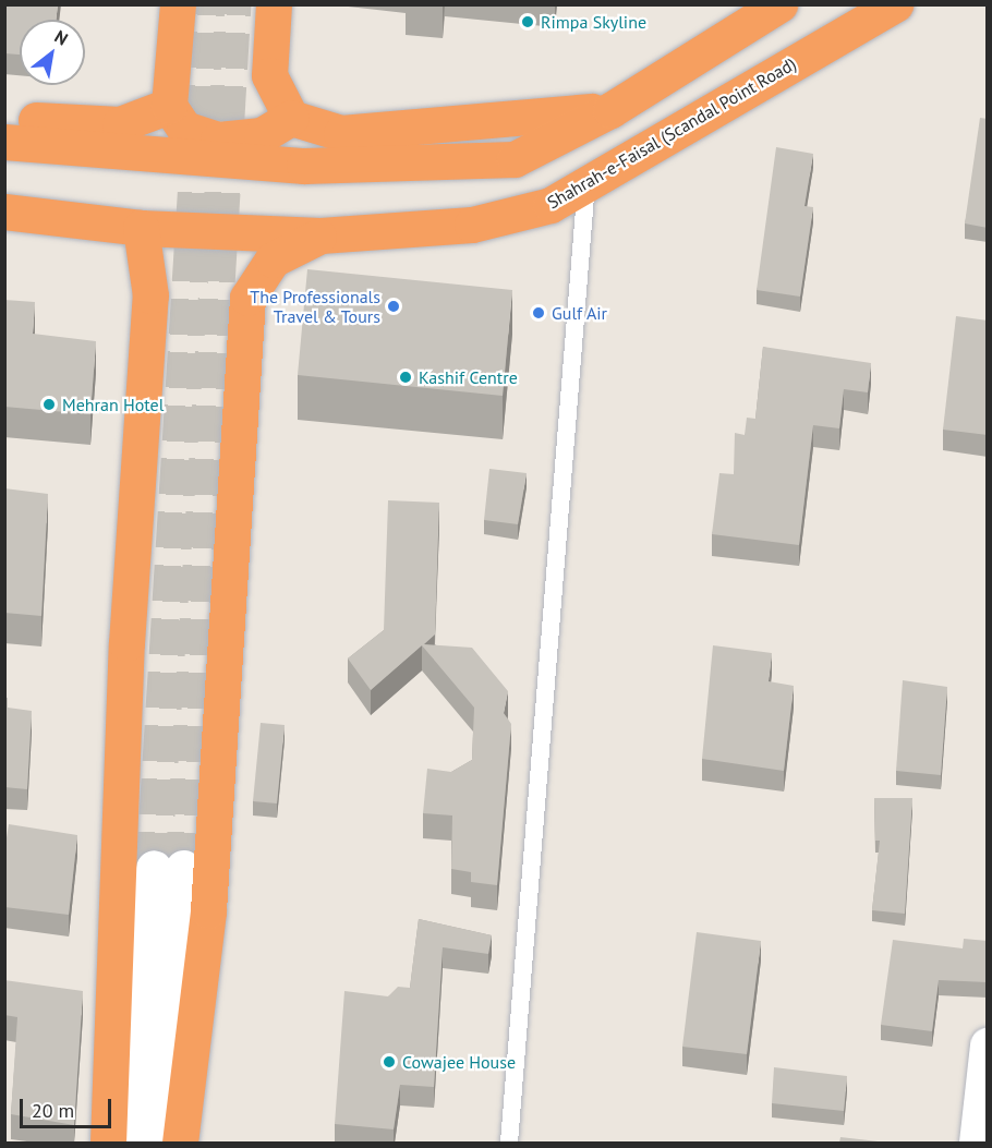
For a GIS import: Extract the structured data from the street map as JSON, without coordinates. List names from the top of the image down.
{
  "streets": {
    "highway": ["Shahrah-e-Faisal (Scandal Point Road)"]
  },
  "places": [
    "Rimpa Skyline",
    "The Professionals Travel & Tours",
    "Gulf Air",
    "Kashif Centre",
    "Mehran Hotel",
    "Cowajee House"
  ],
  "scale_bar": "20 m",
  "north": "top right"
}
